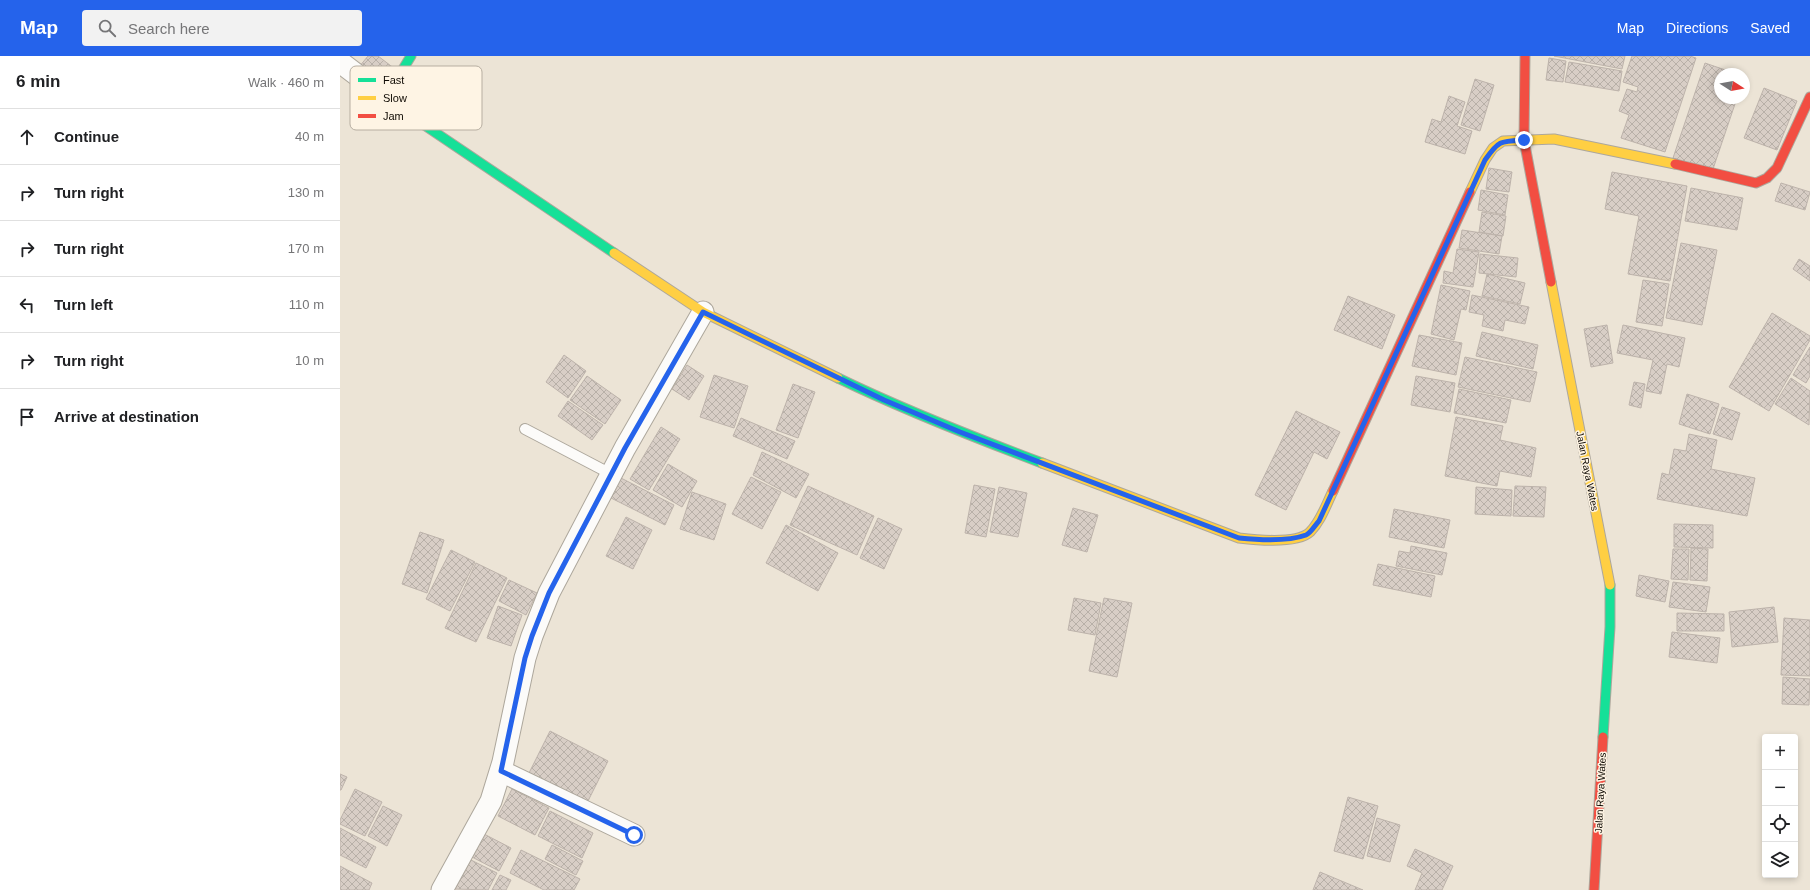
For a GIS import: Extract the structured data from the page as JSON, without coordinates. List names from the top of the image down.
{
  "streets": {
    "main road": ["Jalan Raya Wates"]
  },
  "legend": ["Fast", "Slow", "Jam"],
  "north": "right",
  "page": {
    "header": "Map",
    "search": "Search here",
    "nav": ["Map", "Directions", "Saved"],
    "heading": ["6 min", "Walk · 460 m"],
    "list": [
      ["Continue", "40 m"],
      ["Turn right", "130 m"],
      ["Turn right", "170 m"],
      ["Turn left", "110 m"],
      ["Turn right", "10 m"],
      "Arrive at destination"
    ],
    "map_buttons": ["+", "−"]
  }
}
